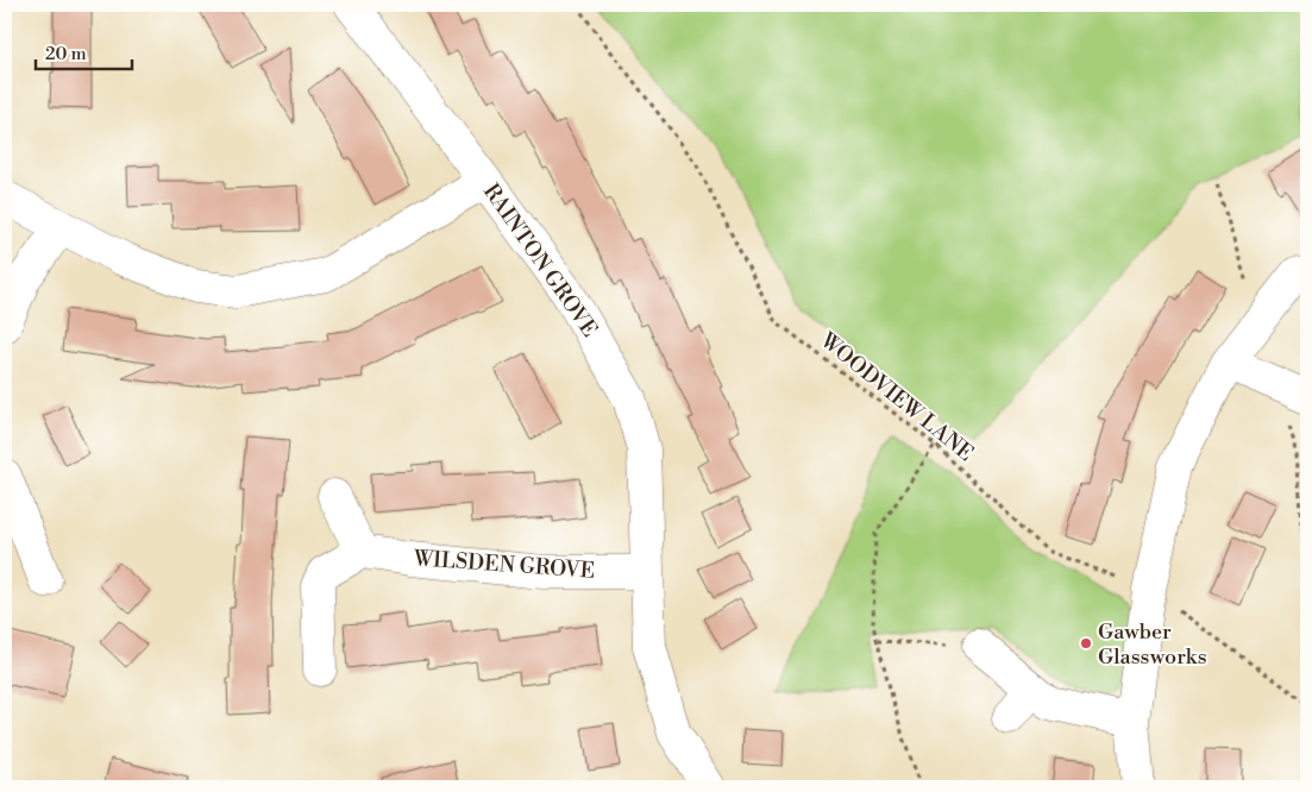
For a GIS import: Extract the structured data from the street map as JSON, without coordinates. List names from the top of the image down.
{
  "streets": {
    "street": ["RAINTON GROVE", "WILSDEN GROVE"],
    "path": ["WOODVIEW LANE"]
  },
  "crossings": [
    ["RAINTON GROVE", "WILSDEN GROVE"]
  ],
  "places": ["Gawber Glassworks"],
  "scale_bar": "20 m"
}
